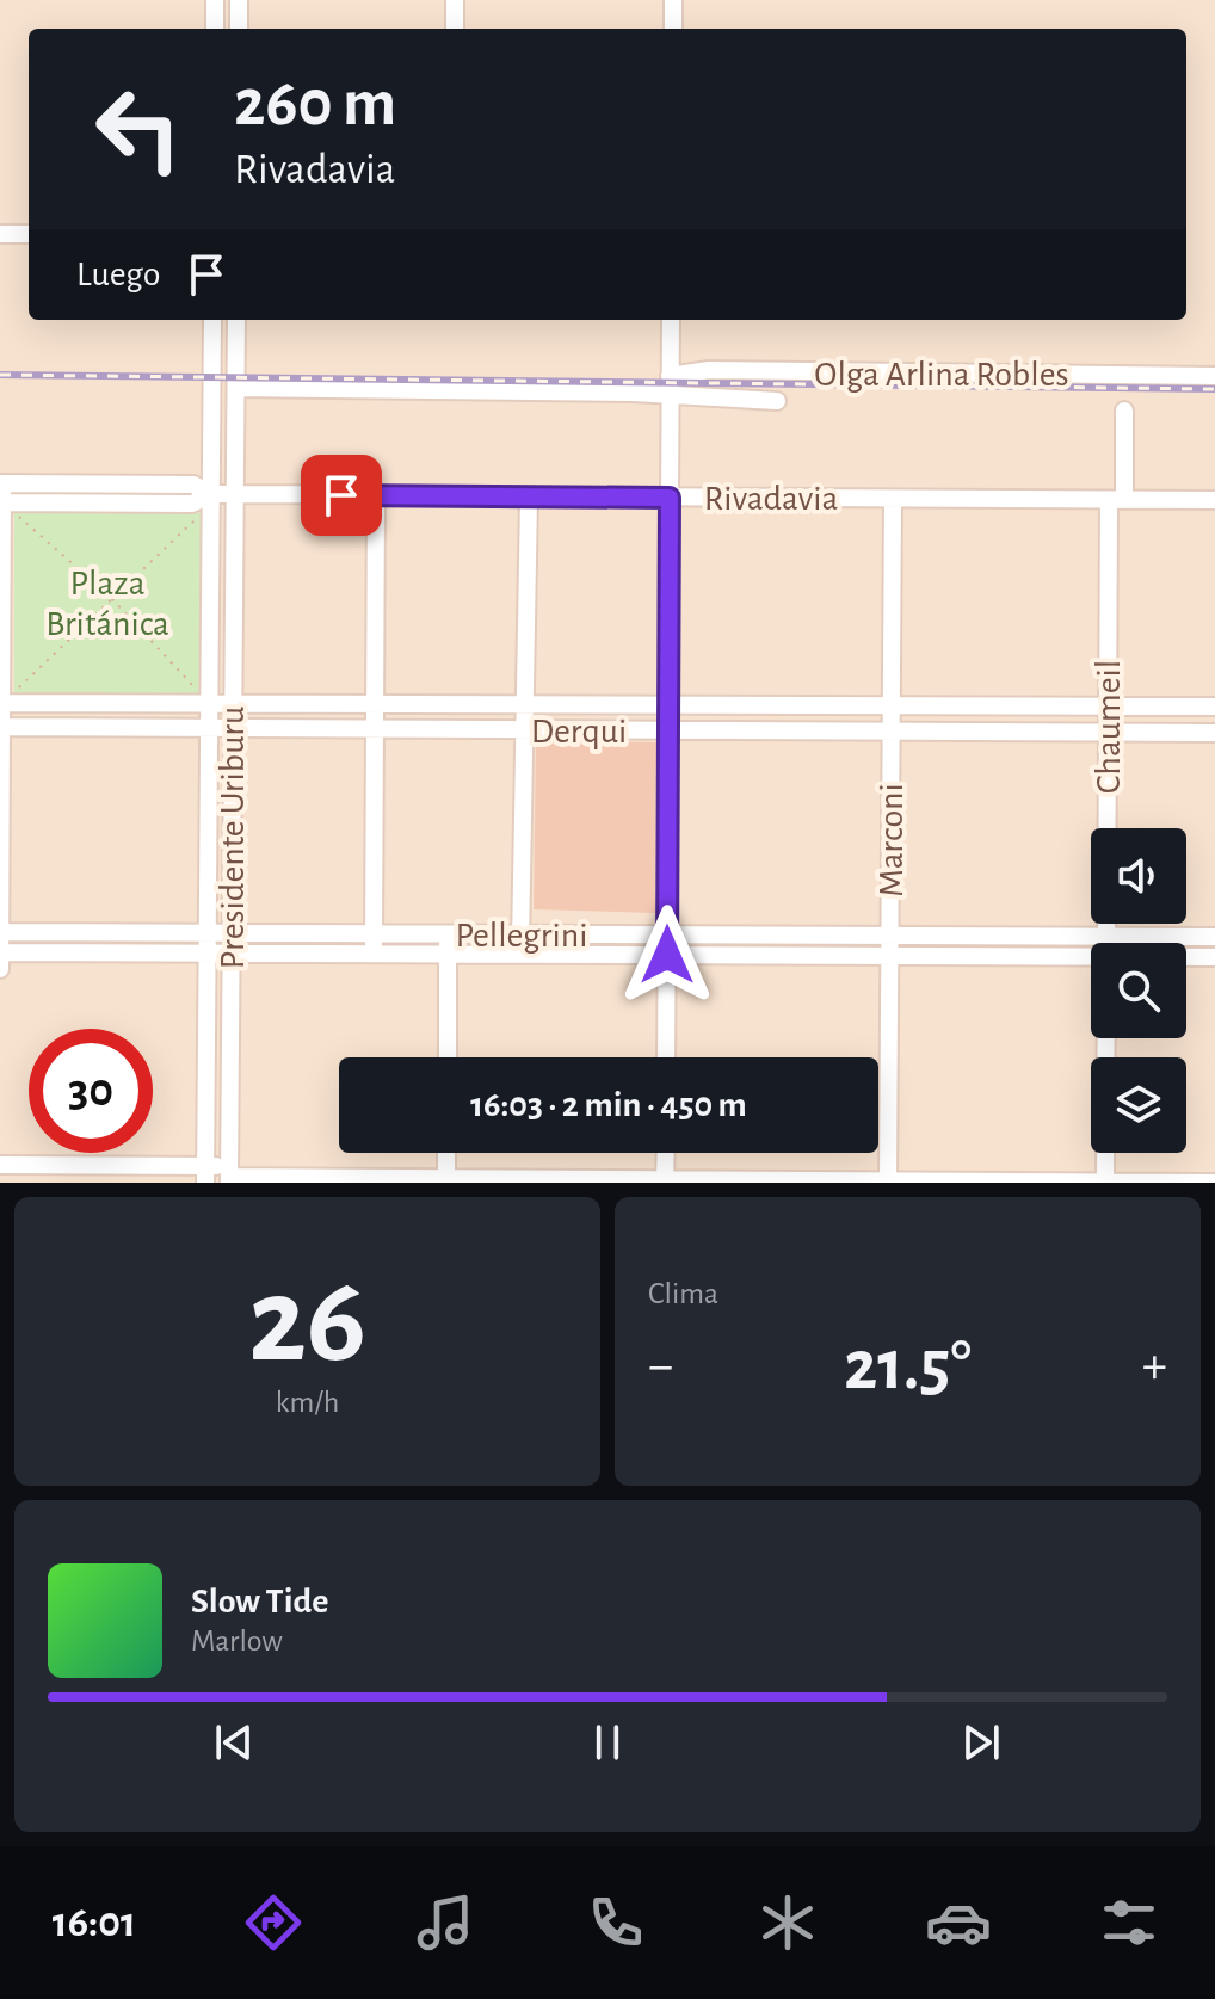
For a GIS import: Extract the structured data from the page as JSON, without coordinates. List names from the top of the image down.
{
  "streets": {
    "street": [
      "Olga Arlina Robles",
      "Rivadavia",
      "Chaumeil",
      "Derqui",
      "Presidente Uriburu",
      "Marconi",
      "Pellegrini"
    ]
  },
  "crossings": [
    ["Olga Arlina Robles", "Presidente Uriburu"],
    ["Rivadavia", "Chaumeil"],
    ["Rivadavia", "Presidente Uriburu"],
    ["Rivadavia", "Marconi"],
    ["Chaumeil", "Derqui"],
    ["Chaumeil", "Pellegrini"],
    ["Derqui", "Presidente Uriburu"],
    ["Derqui", "Marconi"],
    ["Presidente Uriburu", "Pellegrini"],
    ["Marconi", "Pellegrini"]
  ],
  "parks": ["Plaza Británica"],
  "page": {
    "turn": ["260 m", "Rivadavia"],
    "then": "Luego",
    "limit": "30",
    "trip": "16:03 · 2 min · 450 m",
    "tile": [
      ["26", "km/h"],
      "Clima"
    ],
    "heat": ["−", "21.5°", "+"],
    "song": ["Slow Tide", "Marlow"],
    "tabs": "16:01"
  }
}
